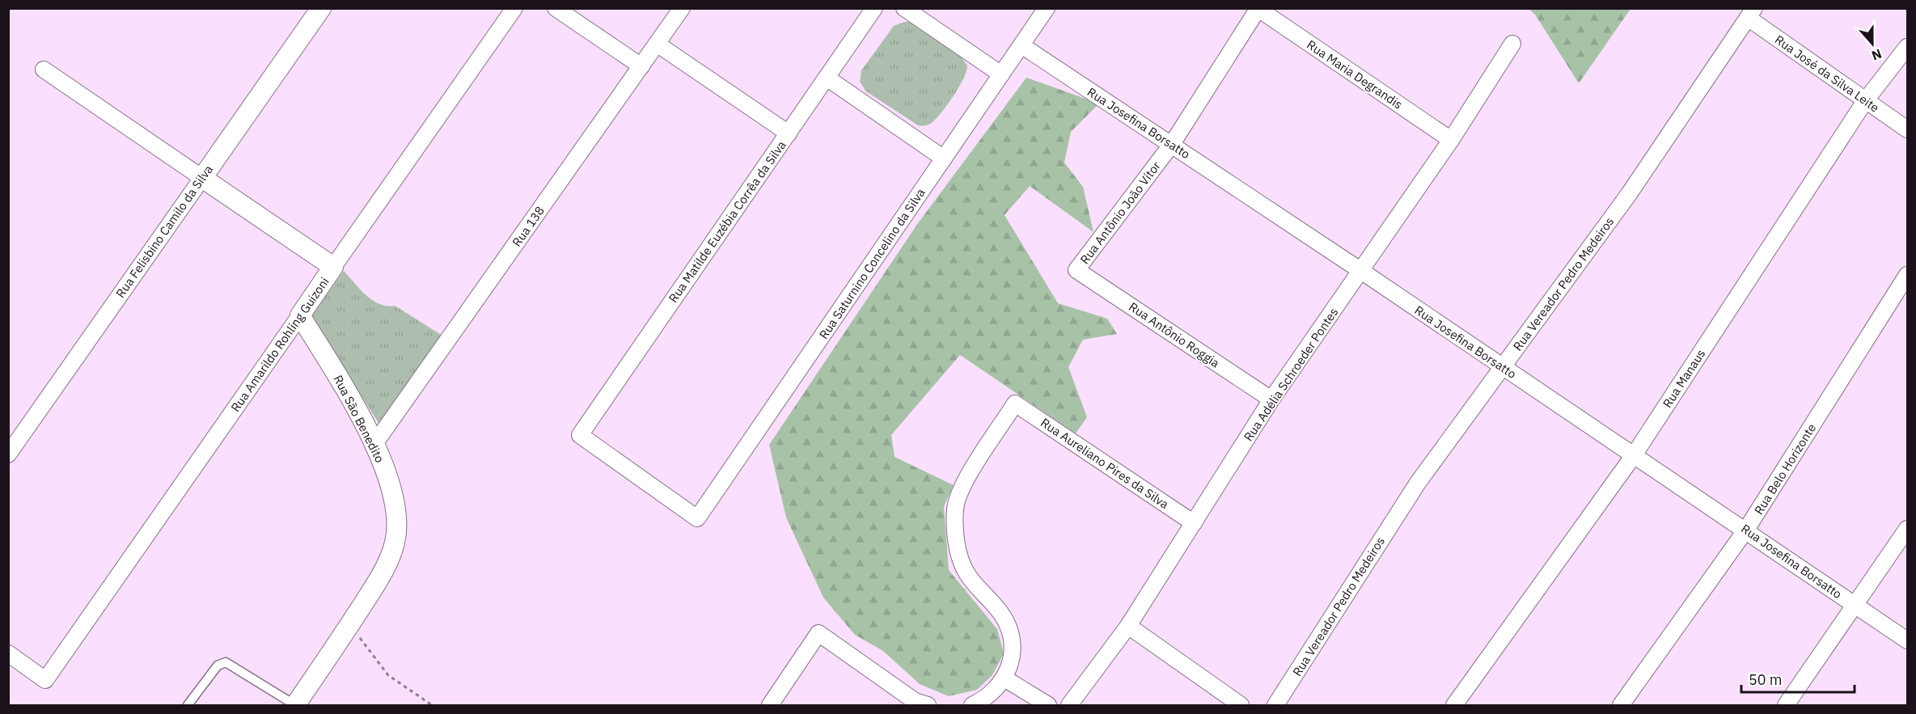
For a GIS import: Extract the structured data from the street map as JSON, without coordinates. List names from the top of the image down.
{
  "streets": {
    "street": [
      "Rua José da Silva Leite",
      "Rua Maria Degrandis",
      "Rua Josefina Borsatto",
      "Rua Antônio João Vítor",
      "Rua Matilde Euzébia Corrêa da Silva",
      "Rua 138",
      "Rua Felisbino Camilo da Silva",
      "Rua Saturnino Concelino da Silva",
      "Rua Vereador Pedro Medeiros",
      "Rua Antônio Roggia",
      "Rua Amarildo Rohling Guizoni",
      "Rua Adélia Schroeder Pontes",
      "Rua Manaus",
      "Rua São Benedito",
      "Rua Aureliano Pires da Silva",
      "Rua Belo Horizonte"
    ]
  },
  "crossings": [
    ["Rua José da Silva Leite", "Rua Vereador Pedro Medeiros"],
    ["Rua José da Silva Leite", "Rua Manaus"],
    ["Rua Maria Degrandis", "Rua Antônio João Vítor"],
    ["Rua Maria Degrandis", "Rua Adélia Schroeder Pontes"],
    ["Rua Josefina Borsatto", "Rua Antônio João Vítor"],
    ["Rua Josefina Borsatto", "Rua Saturnino Concelino da Silva"],
    ["Rua Josefina Borsatto", "Rua Vereador Pedro Medeiros"],
    ["Rua Josefina Borsatto", "Rua Adélia Schroeder Pontes"],
    ["Rua Josefina Borsatto", "Rua Manaus"],
    ["Rua Josefina Borsatto", "Rua Belo Horizonte"],
    ["Rua Antônio João Vítor", "Rua Antônio Roggia"],
    ["Rua Matilde Euzébia Corrêa da Silva", "Rua Saturnino Concelino da Silva"],
    ["Rua 138", "Rua São Benedito"],
    ["Rua Antônio Roggia", "Rua Adélia Schroeder Pontes"],
    ["Rua Amarildo Rohling Guizoni", "Rua São Benedito"],
    ["Rua Adélia Schroeder Pontes", "Rua Aureliano Pires da Silva"]
  ],
  "scale_bar": "50 m",
  "north": "bottom"
}
